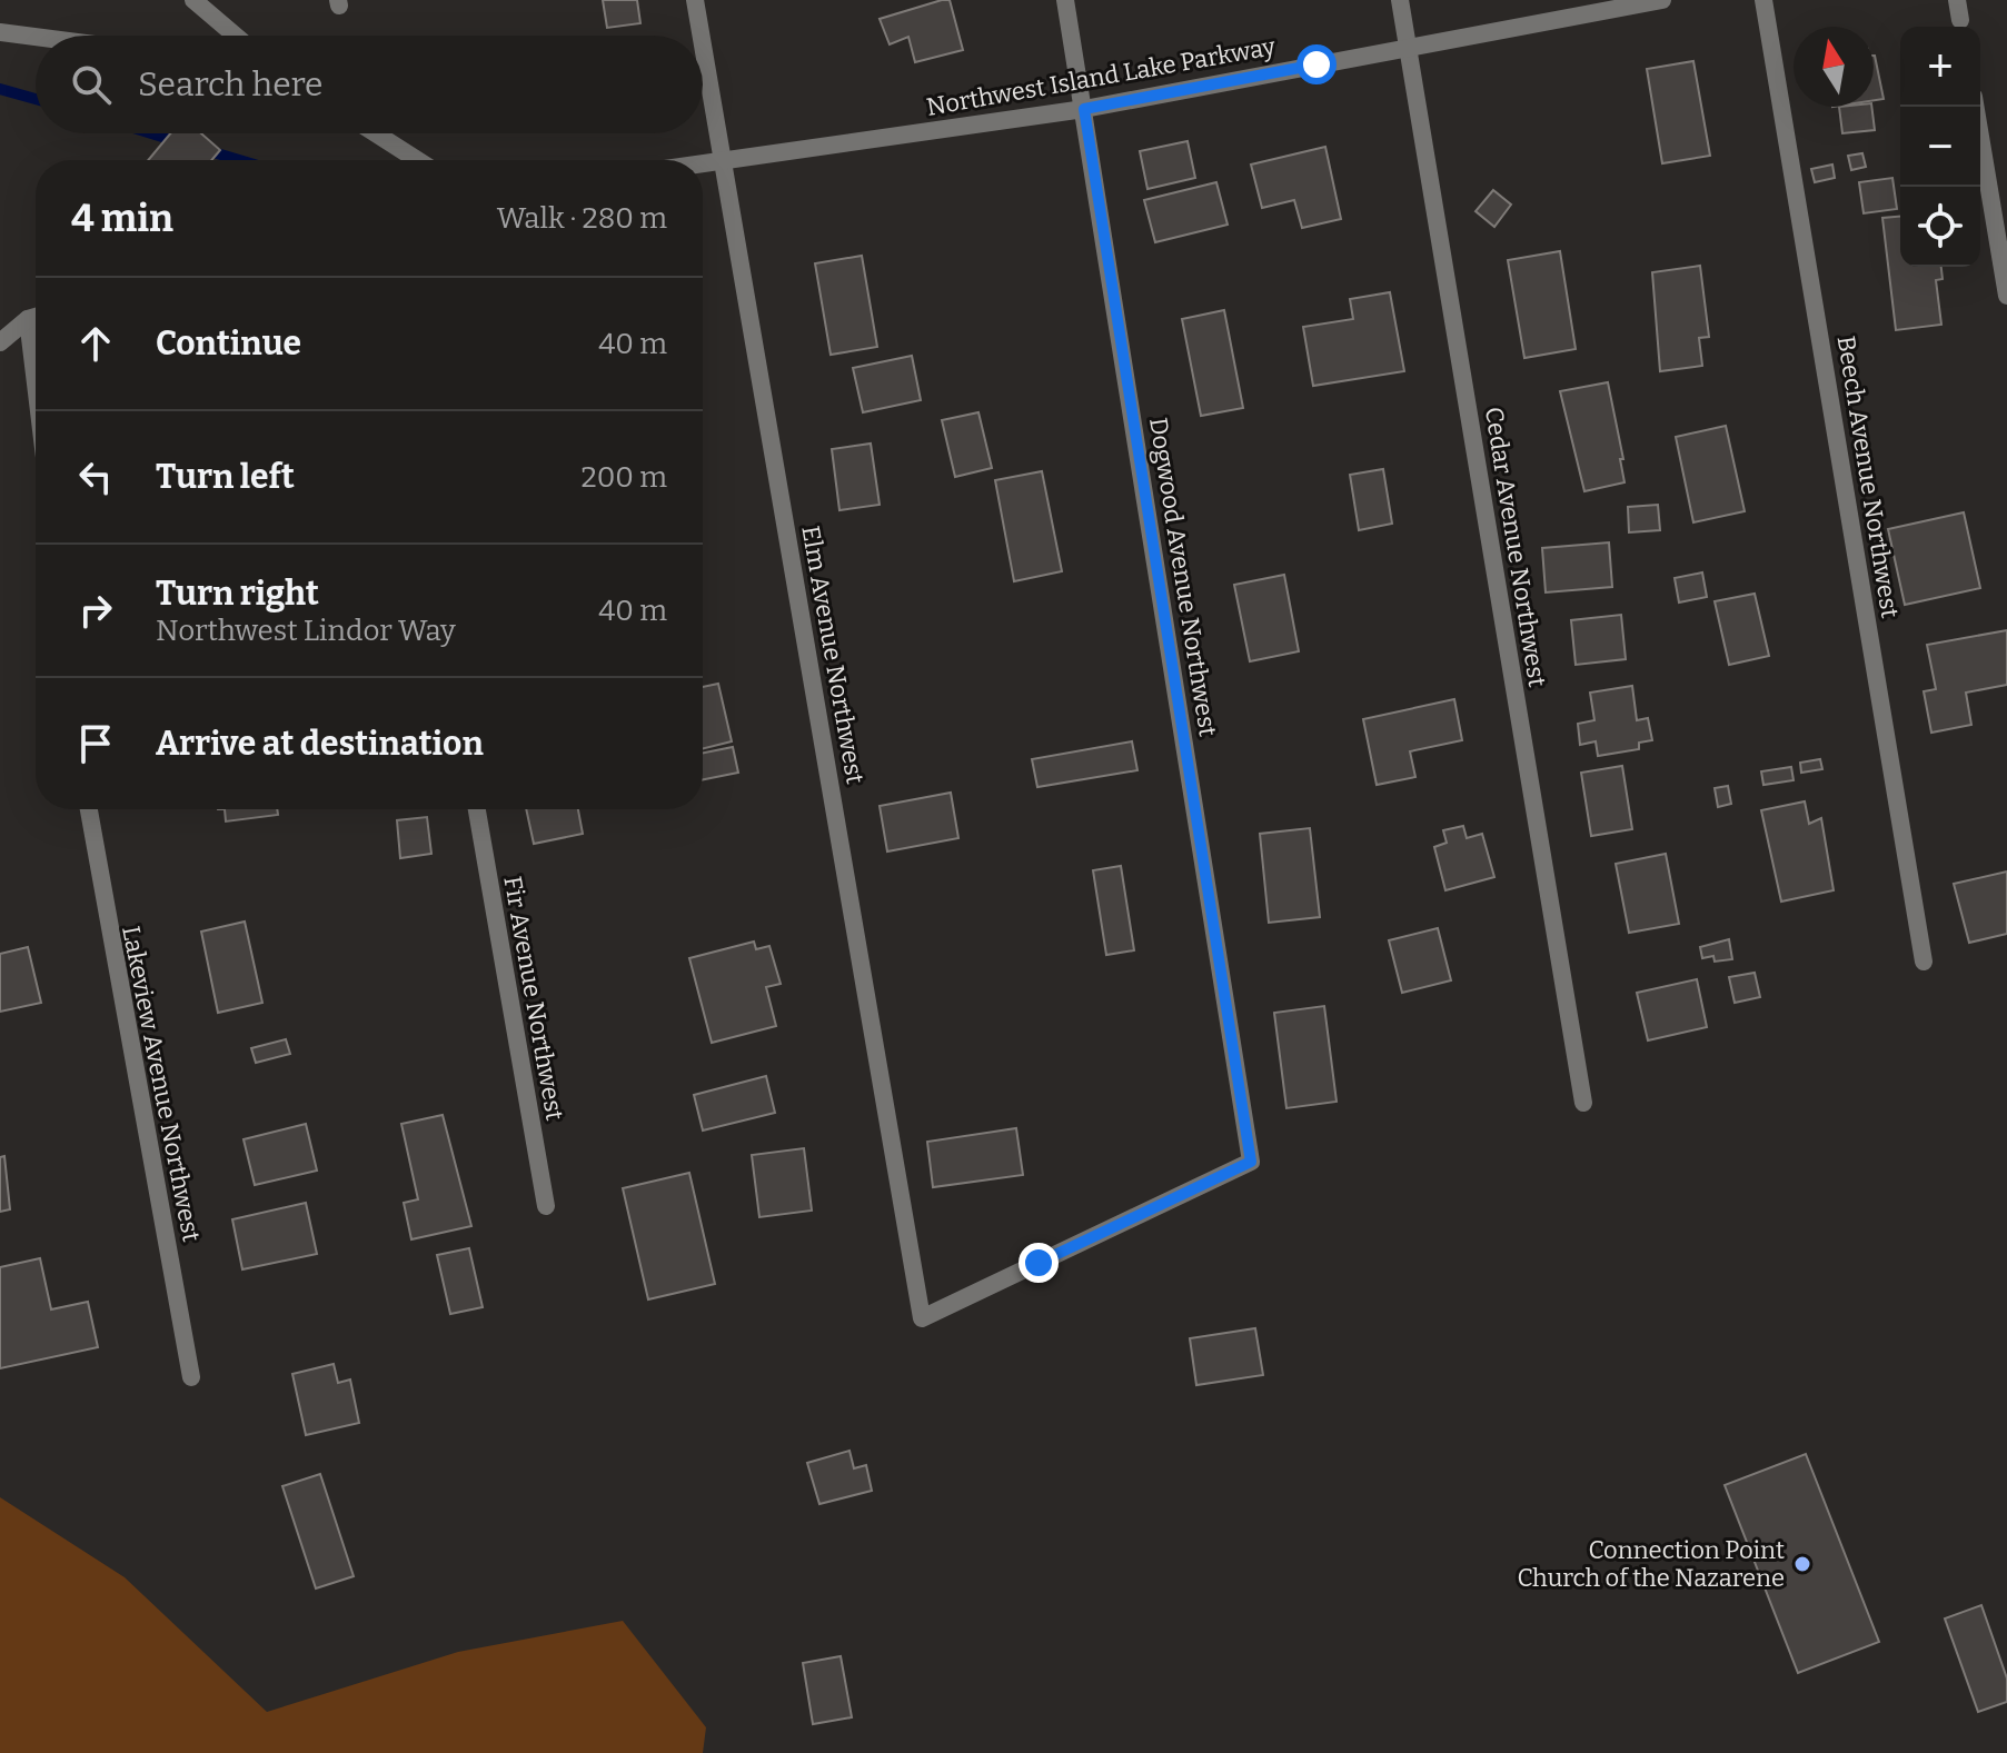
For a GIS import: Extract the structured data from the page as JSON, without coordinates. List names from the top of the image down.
{
  "streets": {
    "street": [
      "Northwest Island Lake Parkway",
      "Beech Avenue Northwest",
      "Cedar Avenue Northwest",
      "Dogwood Avenue Northwest",
      "Elm Avenue Northwest",
      "Fir Avenue Northwest",
      "Lakeview Avenue Northwest"
    ]
  },
  "crossings": [
    ["Northwest Island Lake Parkway", "Cedar Avenue Northwest"],
    ["Northwest Island Lake Parkway", "Dogwood Avenue Northwest"],
    ["Northwest Island Lake Parkway", "Elm Avenue Northwest"],
    ["Dogwood Avenue Northwest", "Elm Avenue Northwest"]
  ],
  "places": ["Connection Point Church of the Nazarene"],
  "north": "top",
  "page": {
    "map_buttons": ["+", "−"],
    "search": "Search here",
    "heading": ["4 min", "Walk · 280 m"],
    "list": [
      ["Continue", "40 m"],
      ["Turn left", "200 m"],
      ["Turn right", "Northwest Lindor Way", "40 m"],
      "Arrive at destination"
    ]
  }
}
